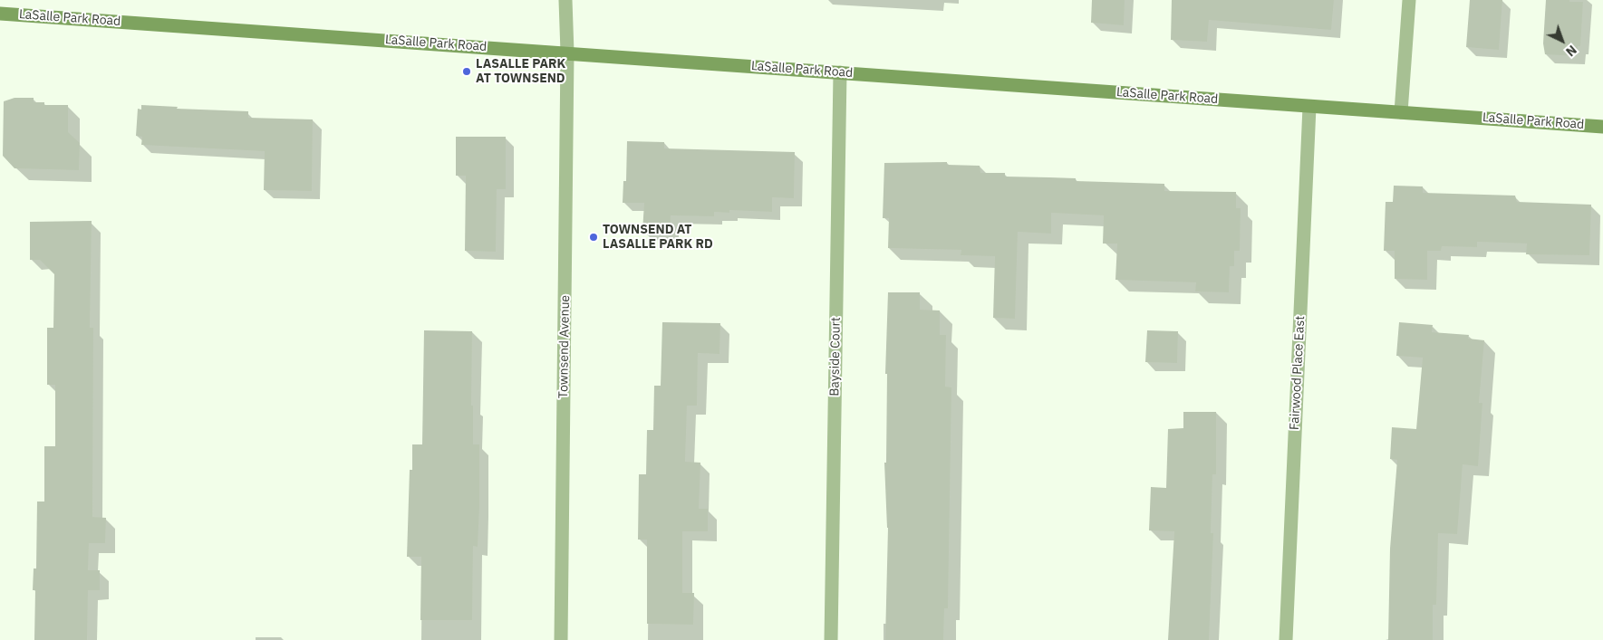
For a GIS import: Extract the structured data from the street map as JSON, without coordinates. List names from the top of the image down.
{
  "streets": {
    "main road": ["LaSalle Park Road"],
    "street": ["Townsend Avenue", "Bayside Court", "Fairwood Place East"]
  },
  "crossings": [
    ["LaSalle Park Road", "Townsend Avenue"],
    ["LaSalle Park Road", "Bayside Court"],
    ["LaSalle Park Road", "Fairwood Place East"]
  ],
  "places": ["LASALLE PARK AT TOWNSEND", "TOWNSEND AT LASALLE PARK RD"],
  "north": "bottom right"
}
